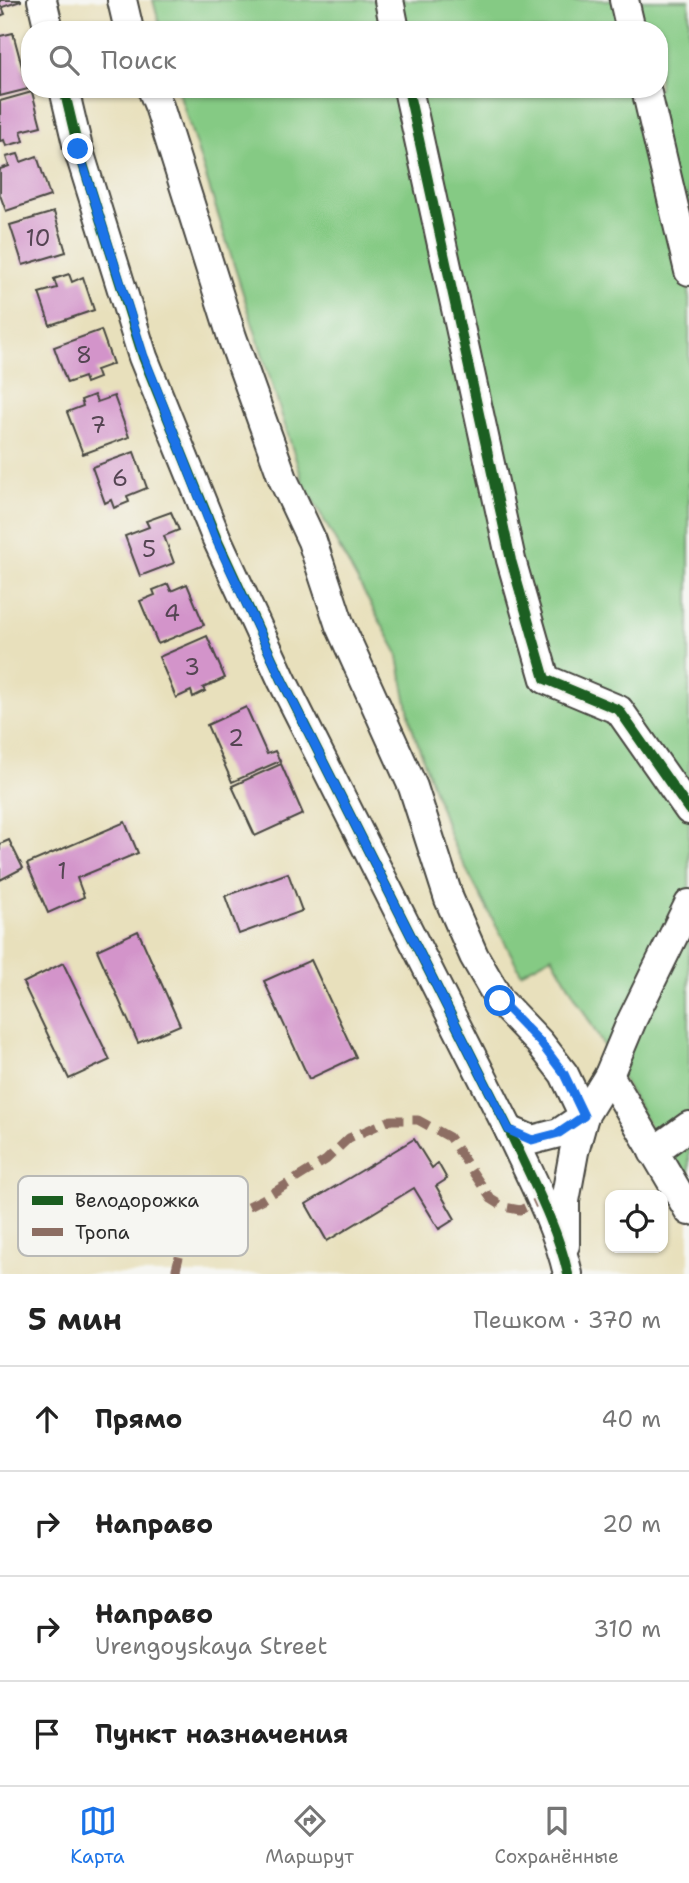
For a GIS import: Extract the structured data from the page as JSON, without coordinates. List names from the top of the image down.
{
  "house_numbers": [
    "10",
    "8",
    "7",
    "6",
    "5",
    "4",
    "3",
    "2",
    "1"
  ],
  "legend": ["Велодорожка", "Тропа"],
  "page": {
    "search": "Поиск",
    "heading": ["5 мин", "Пешком · 370 m"],
    "list": [
      ["Прямо", "40 m"],
      ["Направо", "20 m"],
      ["Направо", "Urengoyskaya Street", "310 m"],
      "Пункт назначения"
    ],
    "nav": ["Карта", "Маршрут", "Сохранённые"]
  }
}
